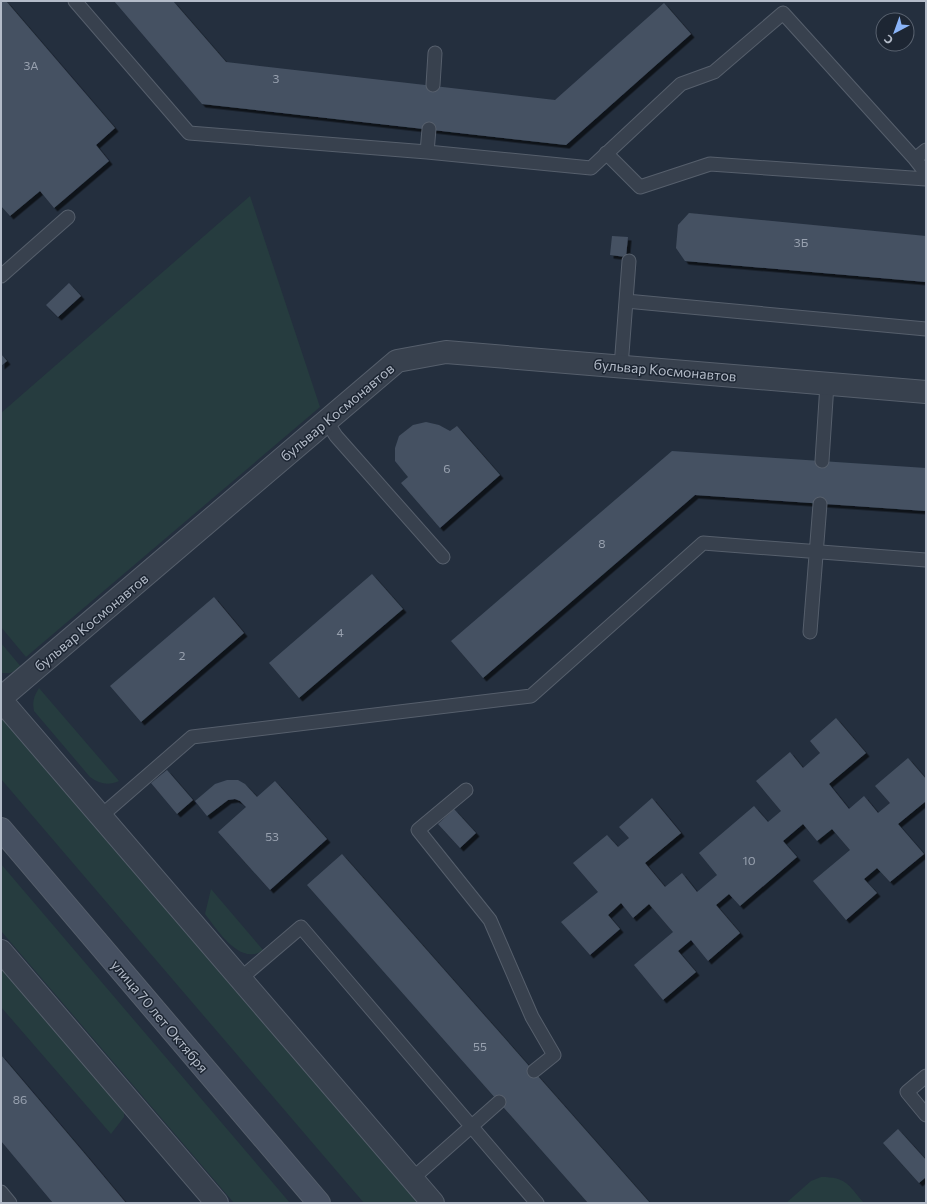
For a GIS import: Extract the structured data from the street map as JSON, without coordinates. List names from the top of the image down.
{
  "streets": {
    "main road": ["улица 70 лет Октября"],
    "street": ["бульвар Космонавтов"]
  },
  "house_numbers": [
    "3А",
    "3",
    "3Б",
    "6",
    "8",
    "4",
    "2",
    "53",
    "10",
    "55",
    "86"
  ],
  "north": "bottom left"
}
